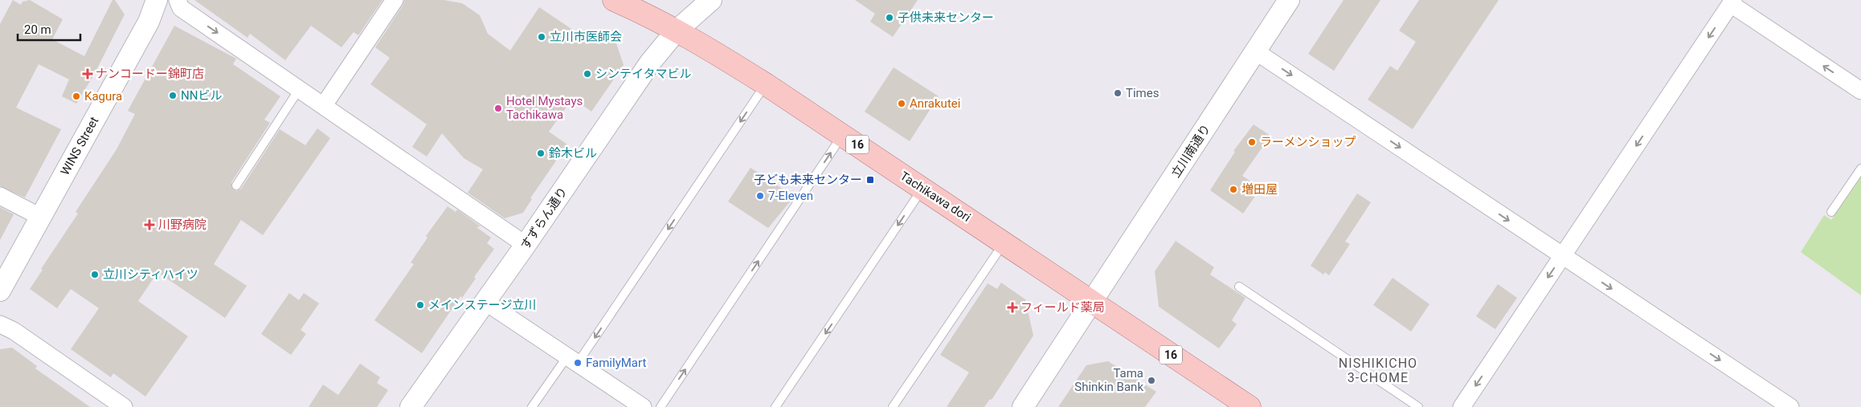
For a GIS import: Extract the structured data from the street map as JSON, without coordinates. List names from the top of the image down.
{
  "streets": {
    "main road": ["16", "Tachikawa dori"],
    "street": ["WINS Street", "立川南通り", "すずらん通り"]
  },
  "crossings": [
    ["立川南通り", "Tachikawa dori"],
    ["Tachikawa dori", "すずらん通り"]
  ],
  "districts": ["NISHIKICHO 3-CHOME"],
  "places": {
    "other": [
      "子供未来センター",
      "立川市医師会",
      "シンテイタマビル",
      "Times",
      "NNビル",
      "Kagura",
      "Anrakutei",
      "Hotel Mystays Tachikawa",
      "ラーメンショップ",
      "鈴木ビル",
      "増田屋",
      "7-Eleven",
      "立川シティハイツ",
      "メインステージ立川",
      "FamilyMart",
      "Tama Shinkin Bank"
    ],
    "health": ["ナンコードー錦町店", "川野病院", "フィールド薬局"],
    "transit": ["子ども未来センター"]
  },
  "scale_bar": "20 m"
}
